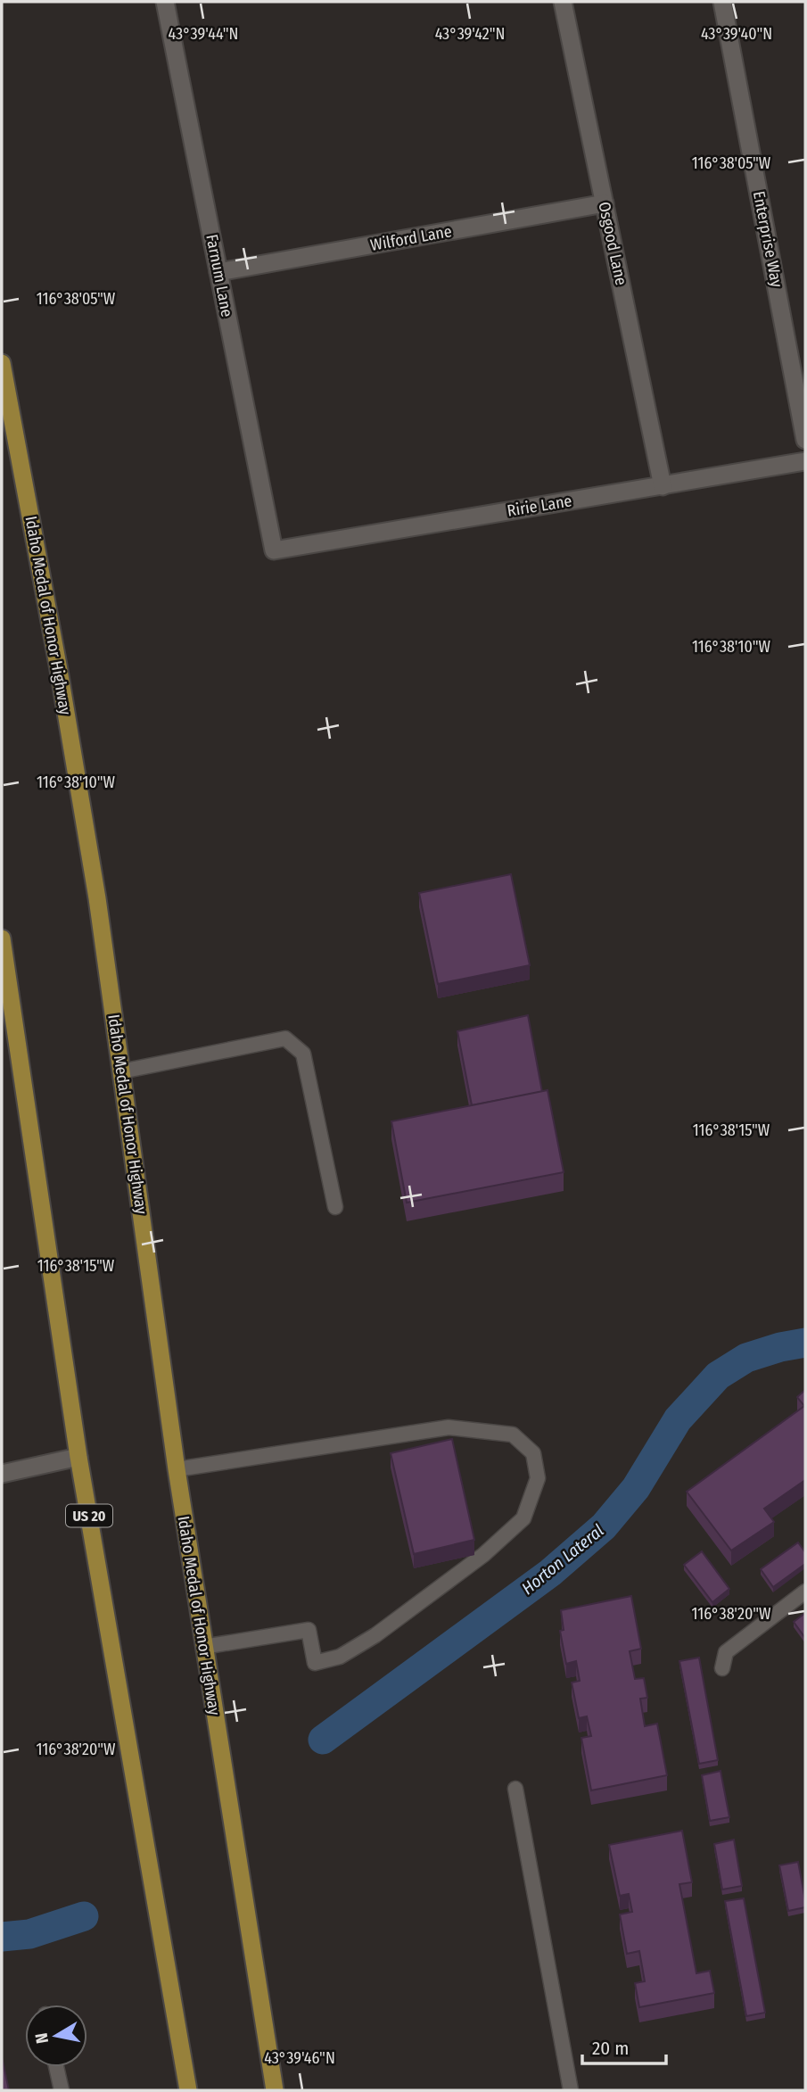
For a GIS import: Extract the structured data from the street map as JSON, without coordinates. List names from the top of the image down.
{
  "streets": {
    "main road": ["Idaho Medal of Honor Highway", "US 20"],
    "street": [
      "Wilford Lane",
      "Enterprise Way",
      "Osgood Lane",
      "Farnum Lane",
      "Ririe Lane"
    ]
  },
  "crossings": [
    ["Wilford Lane", "Osgood Lane"],
    ["Wilford Lane", "Farnum Lane"],
    ["Osgood Lane", "Ririe Lane"],
    ["Farnum Lane", "Ririe Lane"]
  ],
  "water": ["Horton Lateral"],
  "scale_bar": "20 m",
  "north": "left",
  "coordinates": [
    "43°39'40\"N",
    "43°39'44\"N",
    "43°39'42\"N",
    "116°38'05\"W",
    "116°38'10\"W",
    "116°38'15\"W",
    "116°38'20\"W",
    "43°39'46\"N"
  ]
}
